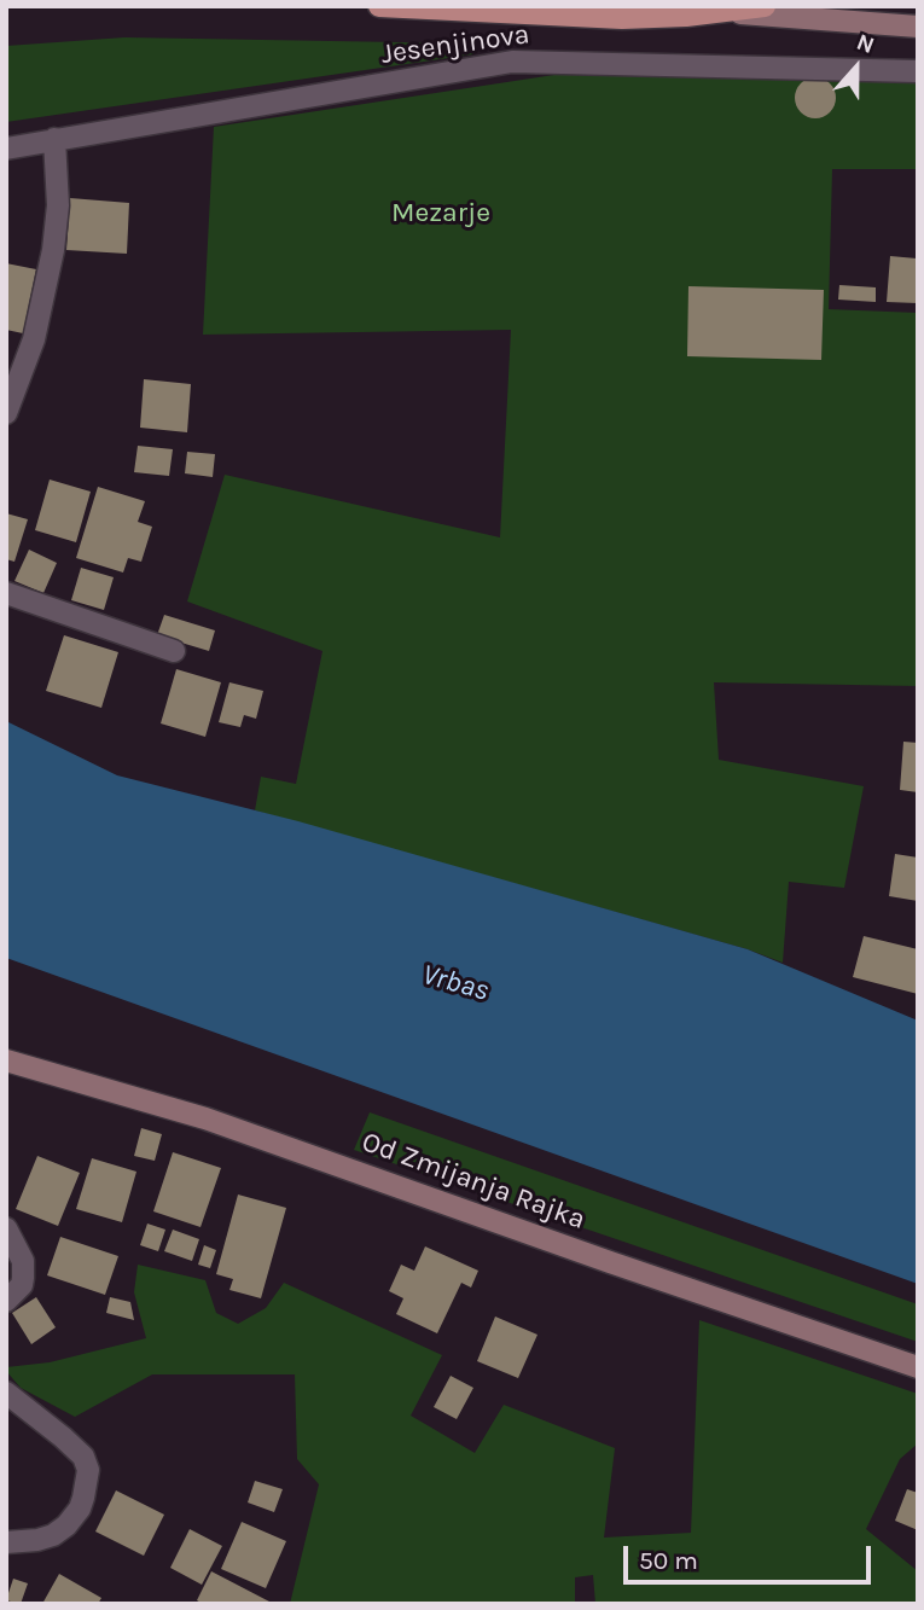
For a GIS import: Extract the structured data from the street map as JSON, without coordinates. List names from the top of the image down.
{
  "streets": {
    "street": ["Jesenjinova", "Od Zmijanja Rajka"]
  },
  "water": ["Vrbas"],
  "parks": ["Mezarje"],
  "scale_bar": "50 m",
  "north": "top"
}
